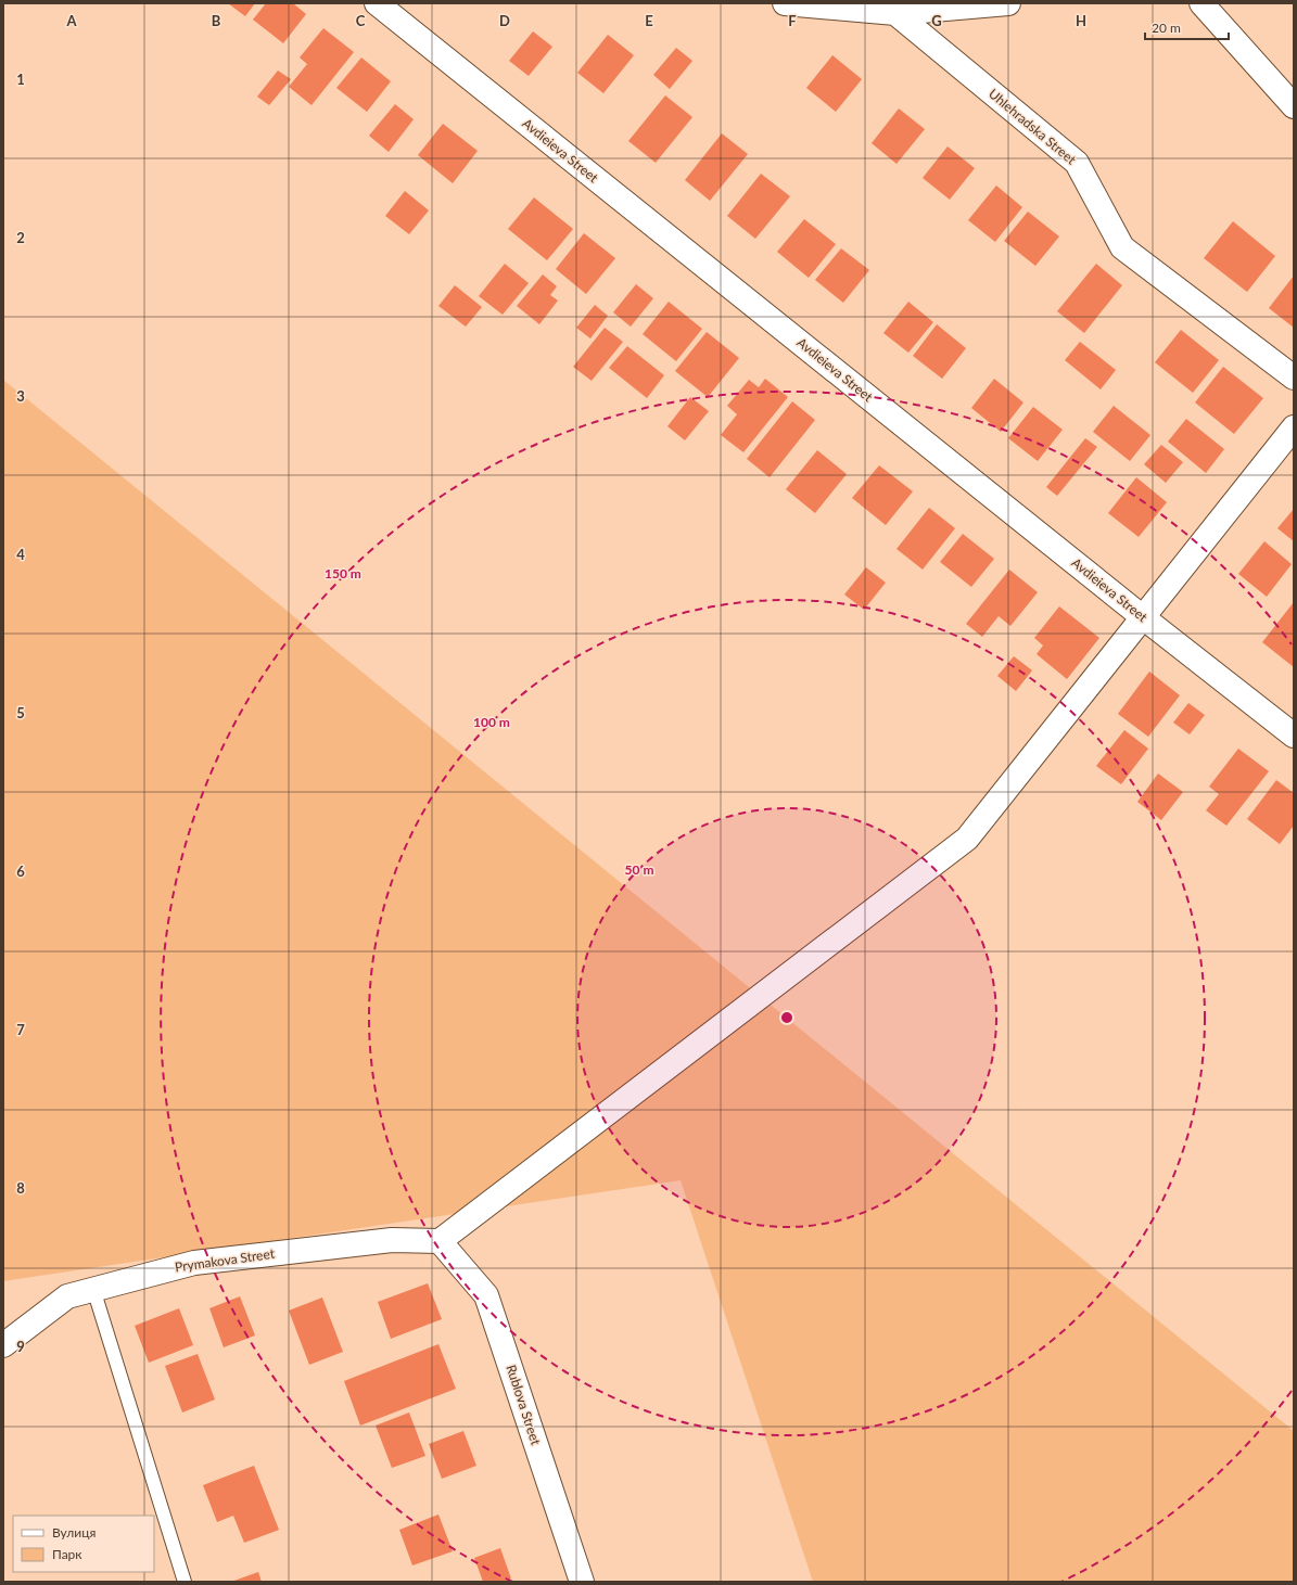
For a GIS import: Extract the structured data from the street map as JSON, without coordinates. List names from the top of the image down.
{
  "streets": {
    "street": [
      "Uhlehradska Street",
      "Avdieieva Street",
      "Prymakova Street",
      "Rublova Street"
    ]
  },
  "crossings": [
    ["Prymakova Street", "Rublova Street"]
  ],
  "legend": ["Вулиця", "Парк"],
  "scale_bar": "20 m",
  "grid": {
    "columns": [
      "A",
      "B",
      "C",
      "D",
      "E",
      "F",
      "G",
      "H"
    ],
    "rows": [
      "1",
      "2",
      "3",
      "4",
      "5",
      "6",
      "7",
      "8",
      "9"
    ]
  },
  "rings": ["150 m", "100 m", "50 m"]
}
